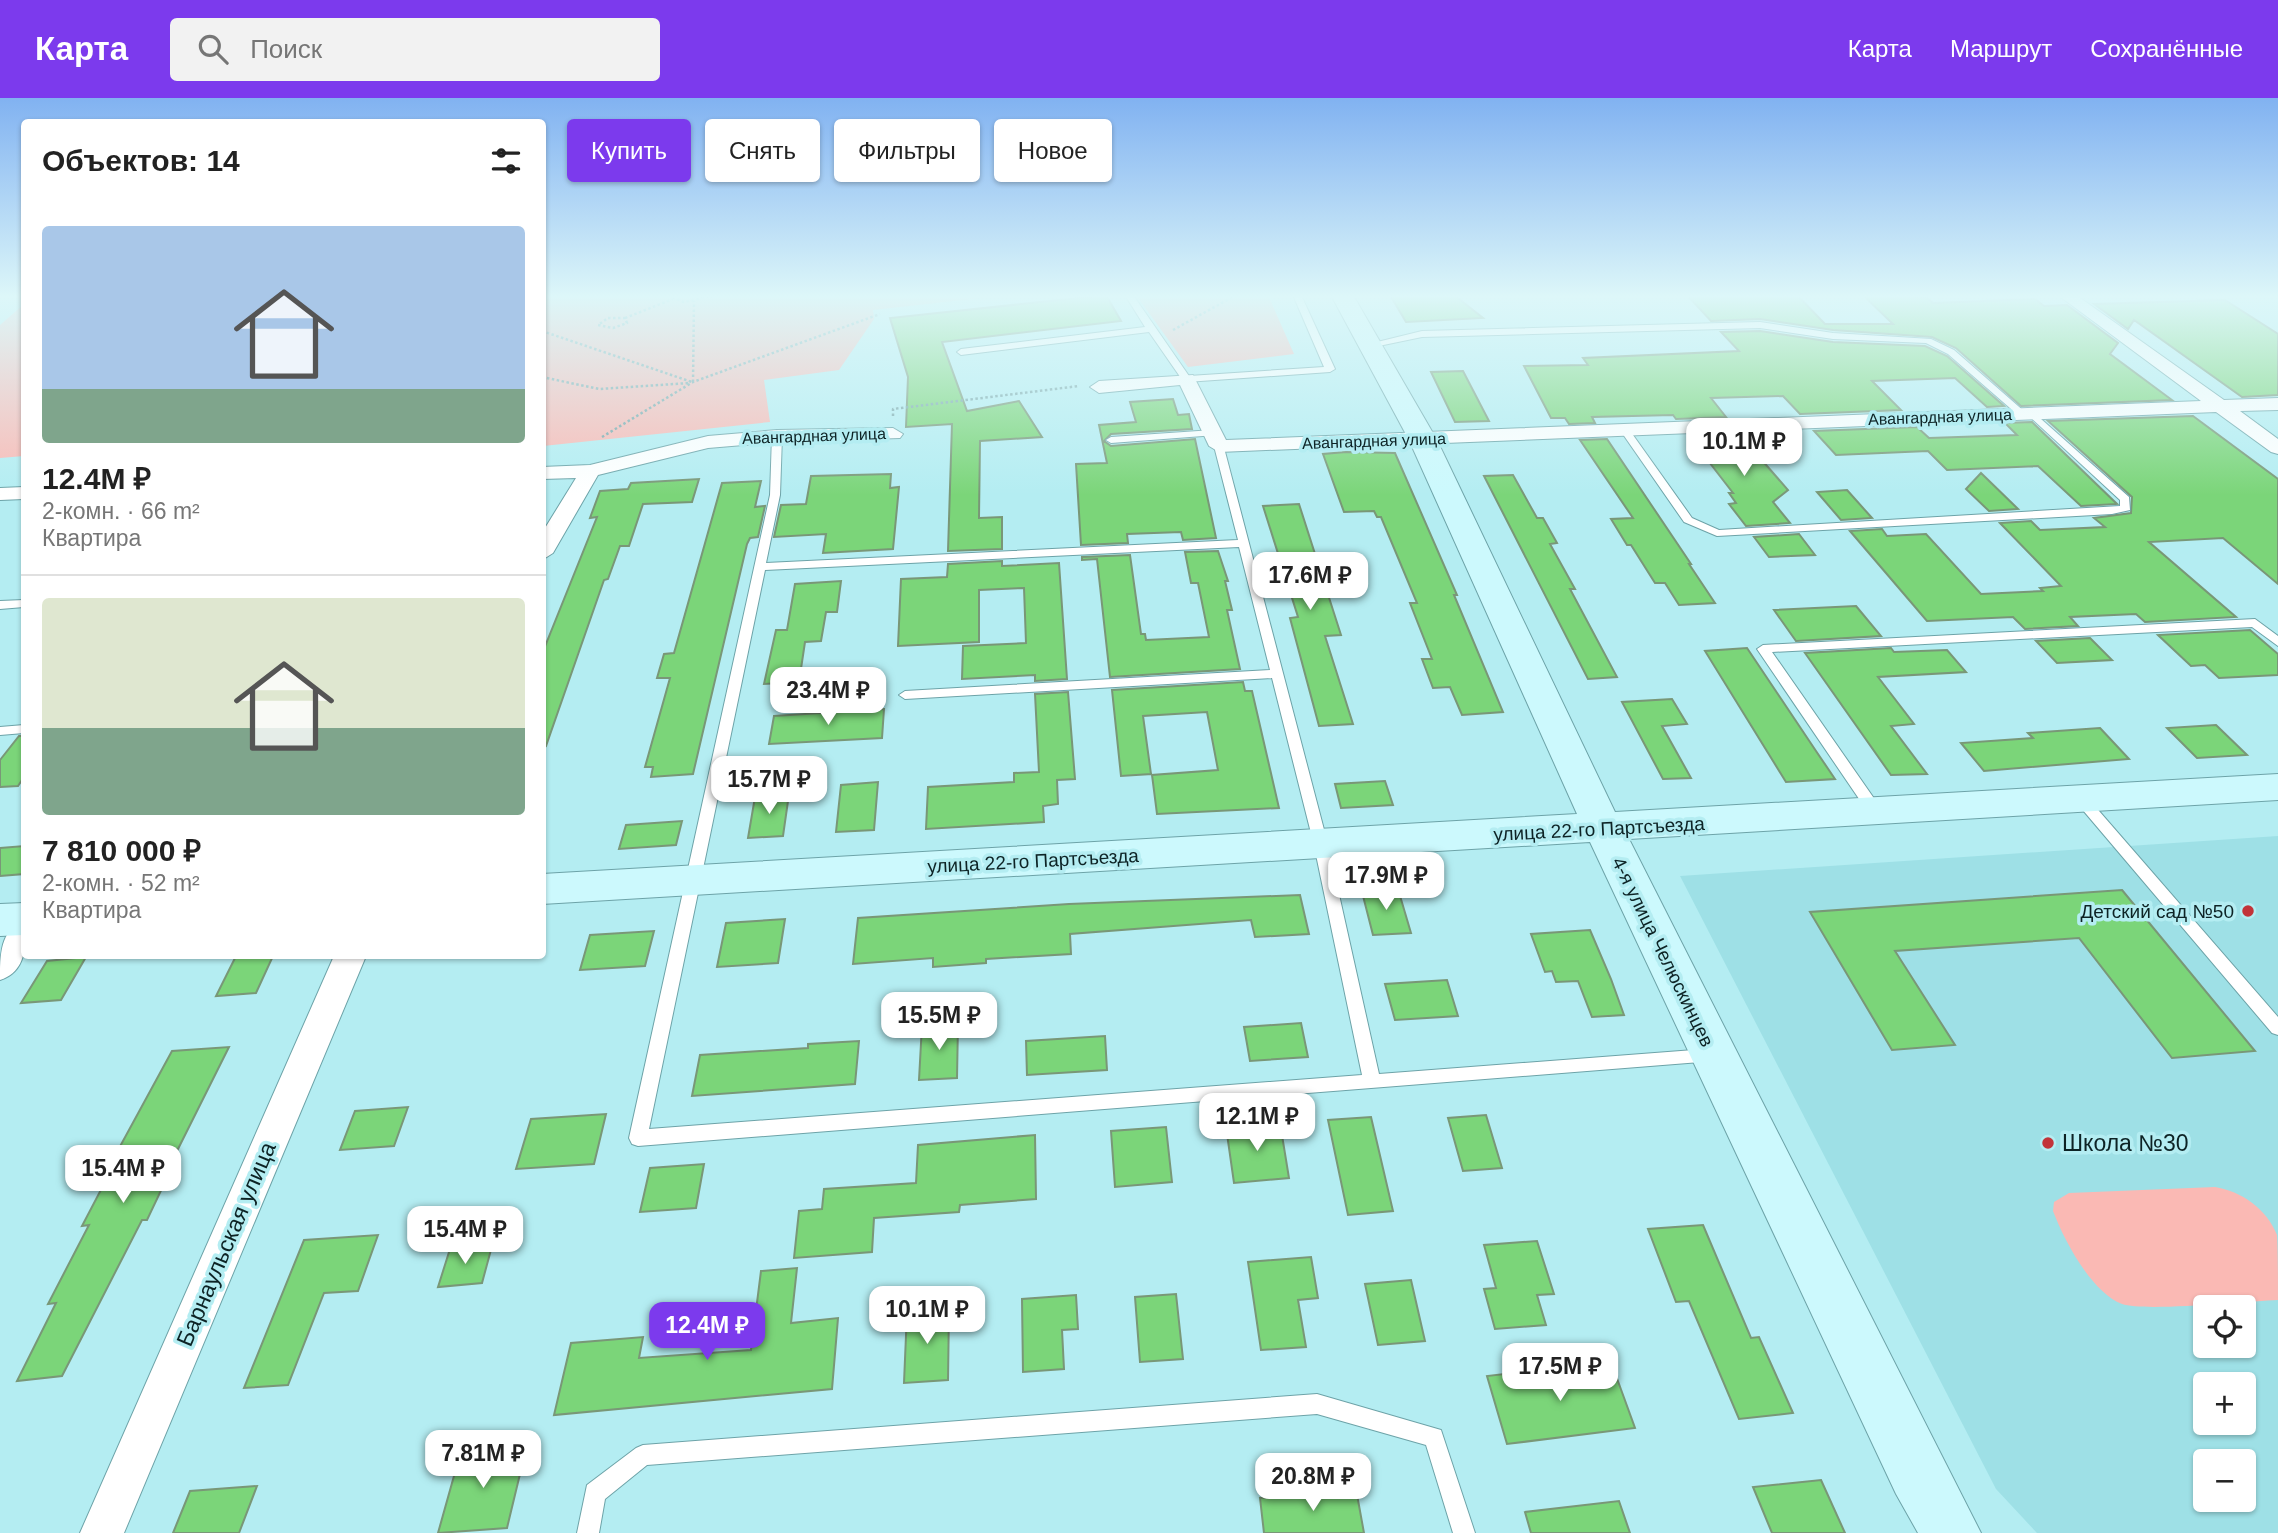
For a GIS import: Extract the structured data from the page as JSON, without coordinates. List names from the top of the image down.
{
  "streets": {
    "main road": ["улица 22-го Партсъезда", "4-я улица Челюскинцев"],
    "street": ["Авангардная улица", "Барнаульская улица"]
  },
  "crossings": [
    ["Авангардная улица", "4-я улица Челюскинцев"],
    ["улица 22-го Партсъезда", "4-я улица Челюскинцев"]
  ],
  "places": ["Детский сад №50", "Школа №30"],
  "page": {
    "header": "Карта",
    "search": "Поиск",
    "nav": ["Карта", "Маршрут", "Сохранённые"],
    "chip": [
      "Купить",
      "Снять",
      "Фильтры",
      "Новое"
    ],
    "heading": "Объектов: 14",
    "list": [
      {
        "name": "12.4M ₽",
        "note": "2-комн. · 66 m² · Квартира"
      },
      {
        "name": "7 810 000 ₽",
        "note": "2-комн. · 52 m² · Квартира"
      }
    ],
    "price": [
      "10.1M ₽",
      "17.6M ₽",
      "23.4M ₽",
      "15.7M ₽",
      "17.9M ₽",
      "15.5M ₽",
      "12.1M ₽",
      "15.4M ₽",
      "15.4M ₽",
      "10.1M ₽",
      "12.4M ₽",
      "17.5M ₽",
      "7.81M ₽",
      "20.8M ₽"
    ],
    "map_buttons": ["+", "−"]
  }
}
